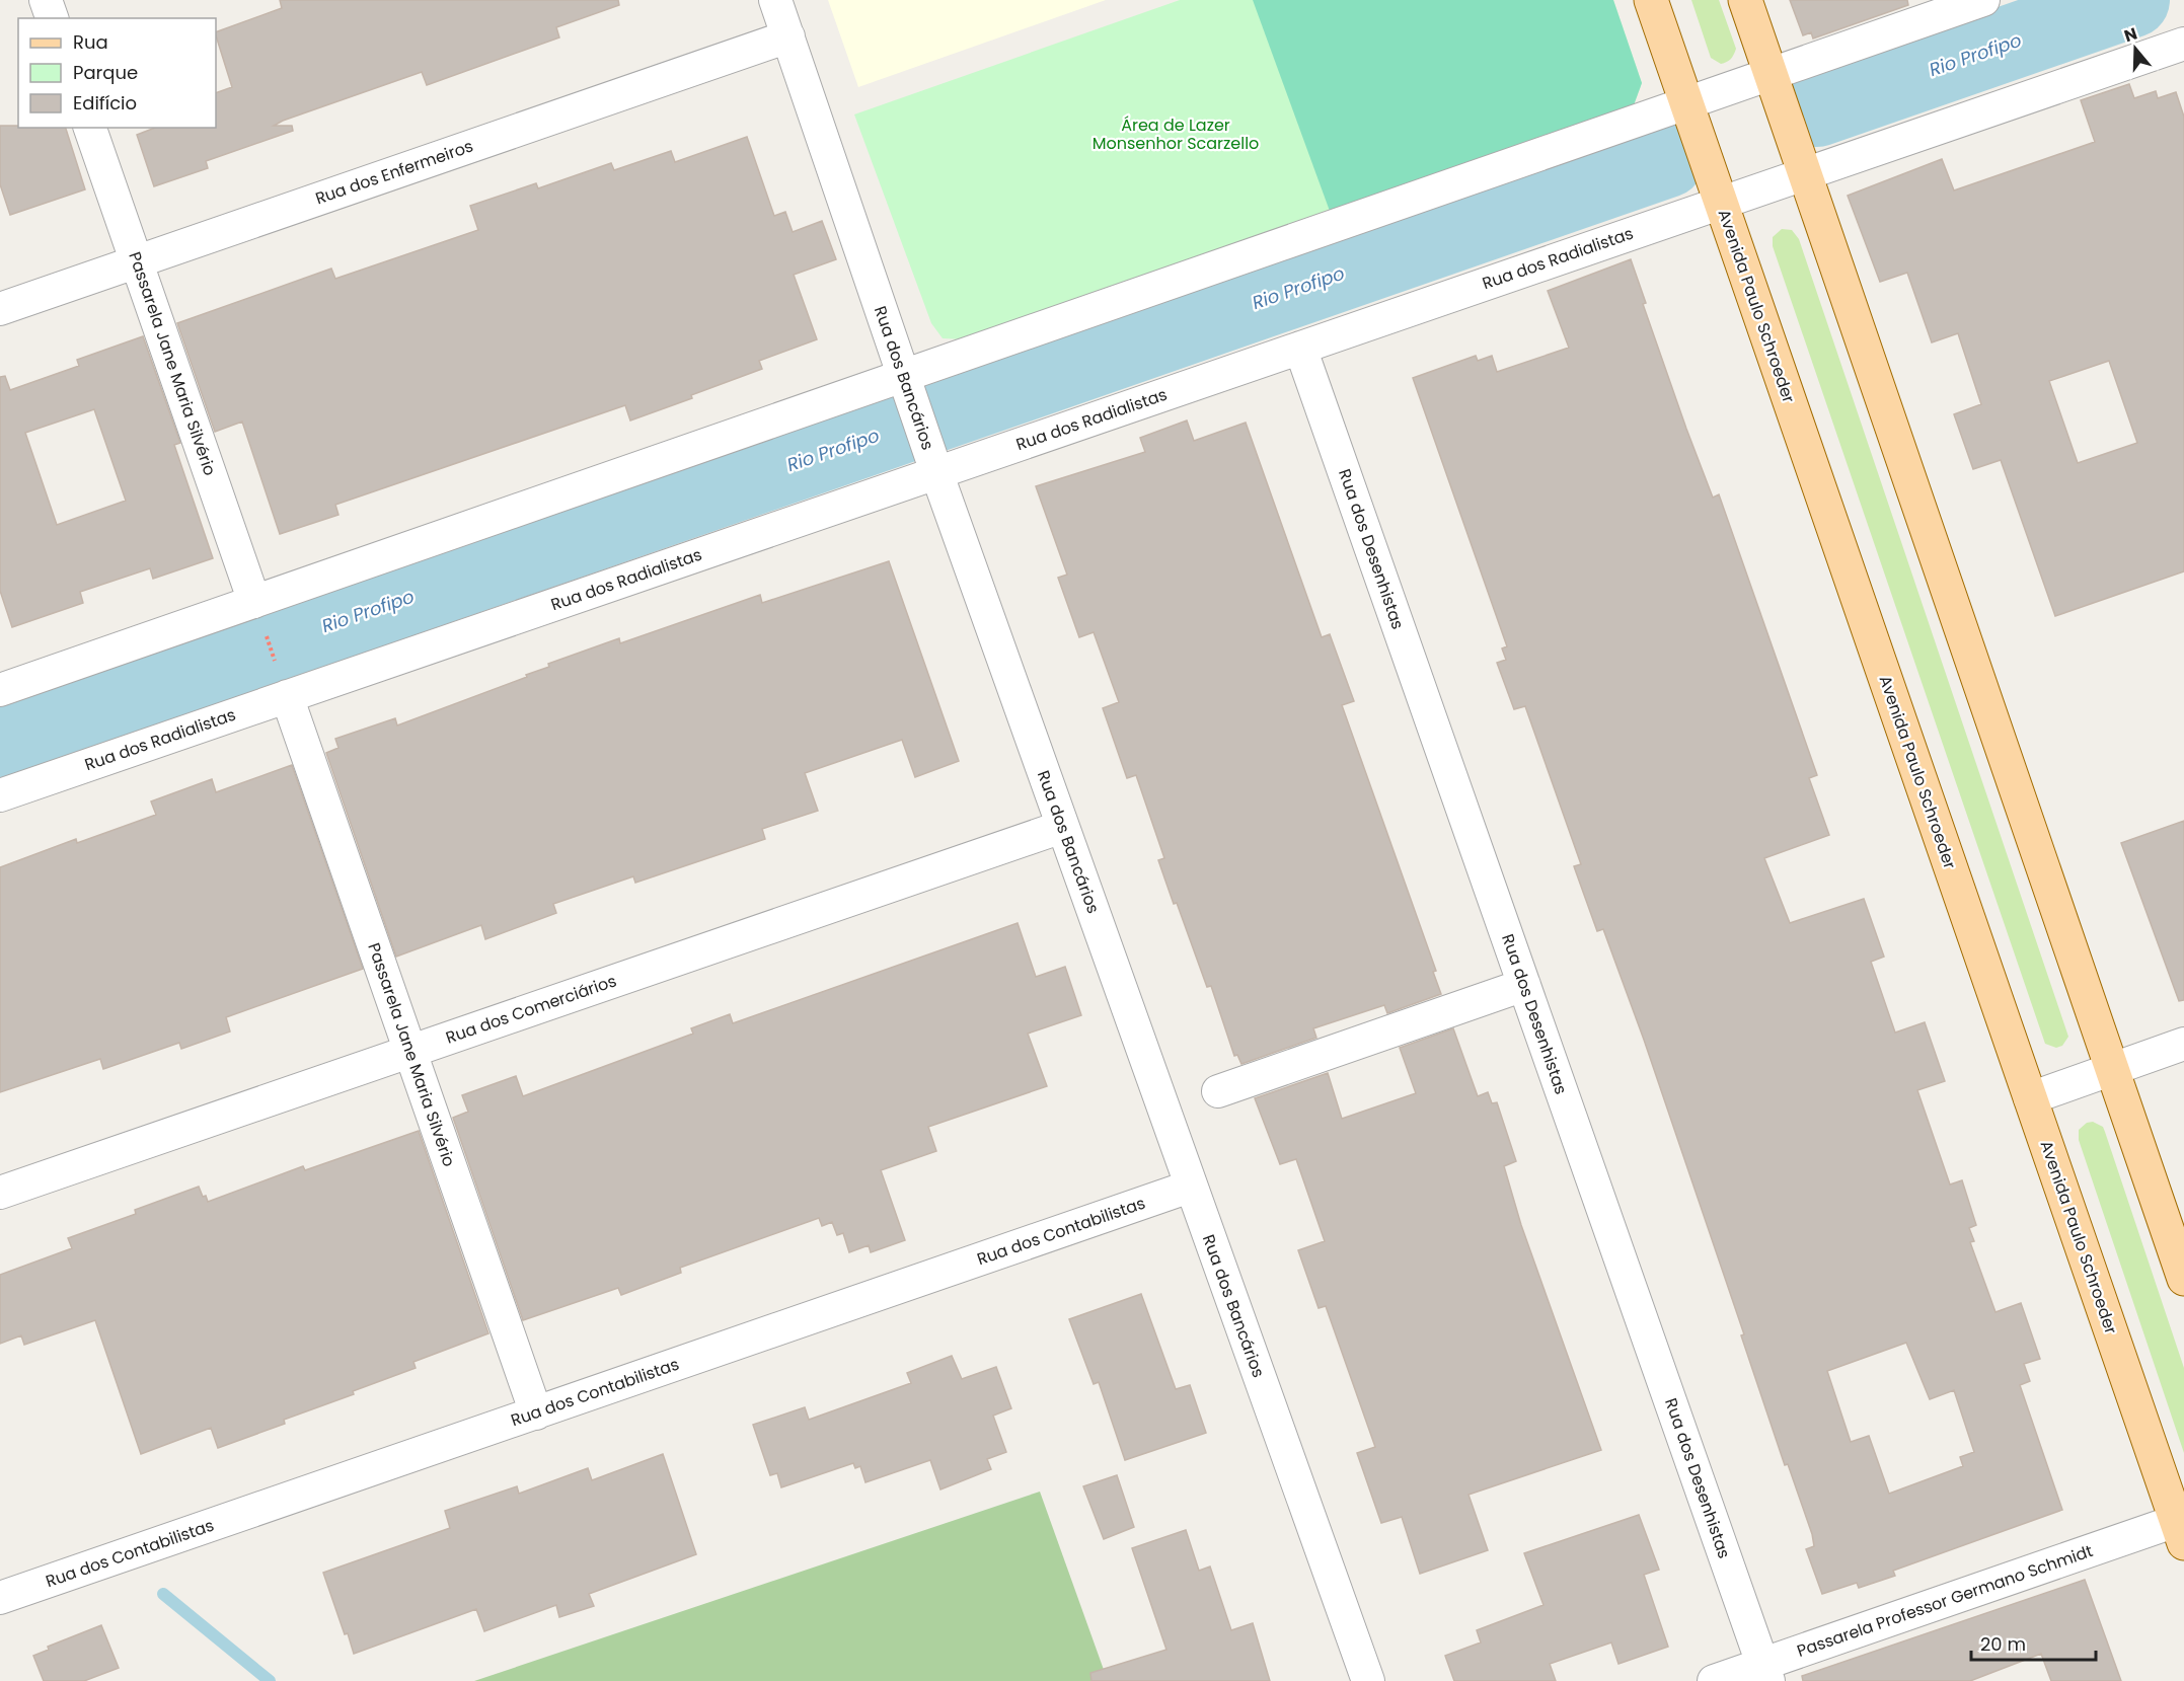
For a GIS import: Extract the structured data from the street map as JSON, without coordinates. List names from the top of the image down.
{
  "streets": {
    "main road": ["Avenida Paulo Schroeder"],
    "street": [
      "Rua dos Enfermeiros",
      "Rua dos Radialistas",
      "Passarela Jane Maria Silvério",
      "Rua dos Bancários",
      "Rua dos Desenhistas",
      "Rua dos Comerciários",
      "Rua dos Contabilistas",
      "Passarela Professor Germano Schmidt"
    ]
  },
  "crossings": [
    ["Rua dos Enfermeiros", "Passarela Jane Maria Silvério"],
    ["Rua dos Enfermeiros", "Rua dos Bancários"],
    ["Rua dos Radialistas", "Avenida Paulo Schroeder"],
    ["Rua dos Radialistas", "Passarela Jane Maria Silvério"],
    ["Rua dos Radialistas", "Rua dos Bancários"],
    ["Rua dos Radialistas", "Rua dos Desenhistas"],
    ["Avenida Paulo Schroeder", "Passarela Professor Germano Schmidt"],
    ["Passarela Jane Maria Silvério", "Rua dos Comerciários"],
    ["Passarela Jane Maria Silvério", "Rua dos Contabilistas"],
    ["Rua dos Bancários", "Rua dos Comerciários"],
    ["Rua dos Bancários", "Rua dos Contabilistas"],
    ["Rua dos Desenhistas", "Passarela Professor Germano Schmidt"]
  ],
  "water": ["Rio Profipo"],
  "parks": ["Área de Lazer Monsenhor Scarzello"],
  "legend": ["Rua", "Parque", "Edifício"],
  "scale_bar": "20 m",
  "north": "top"
}
